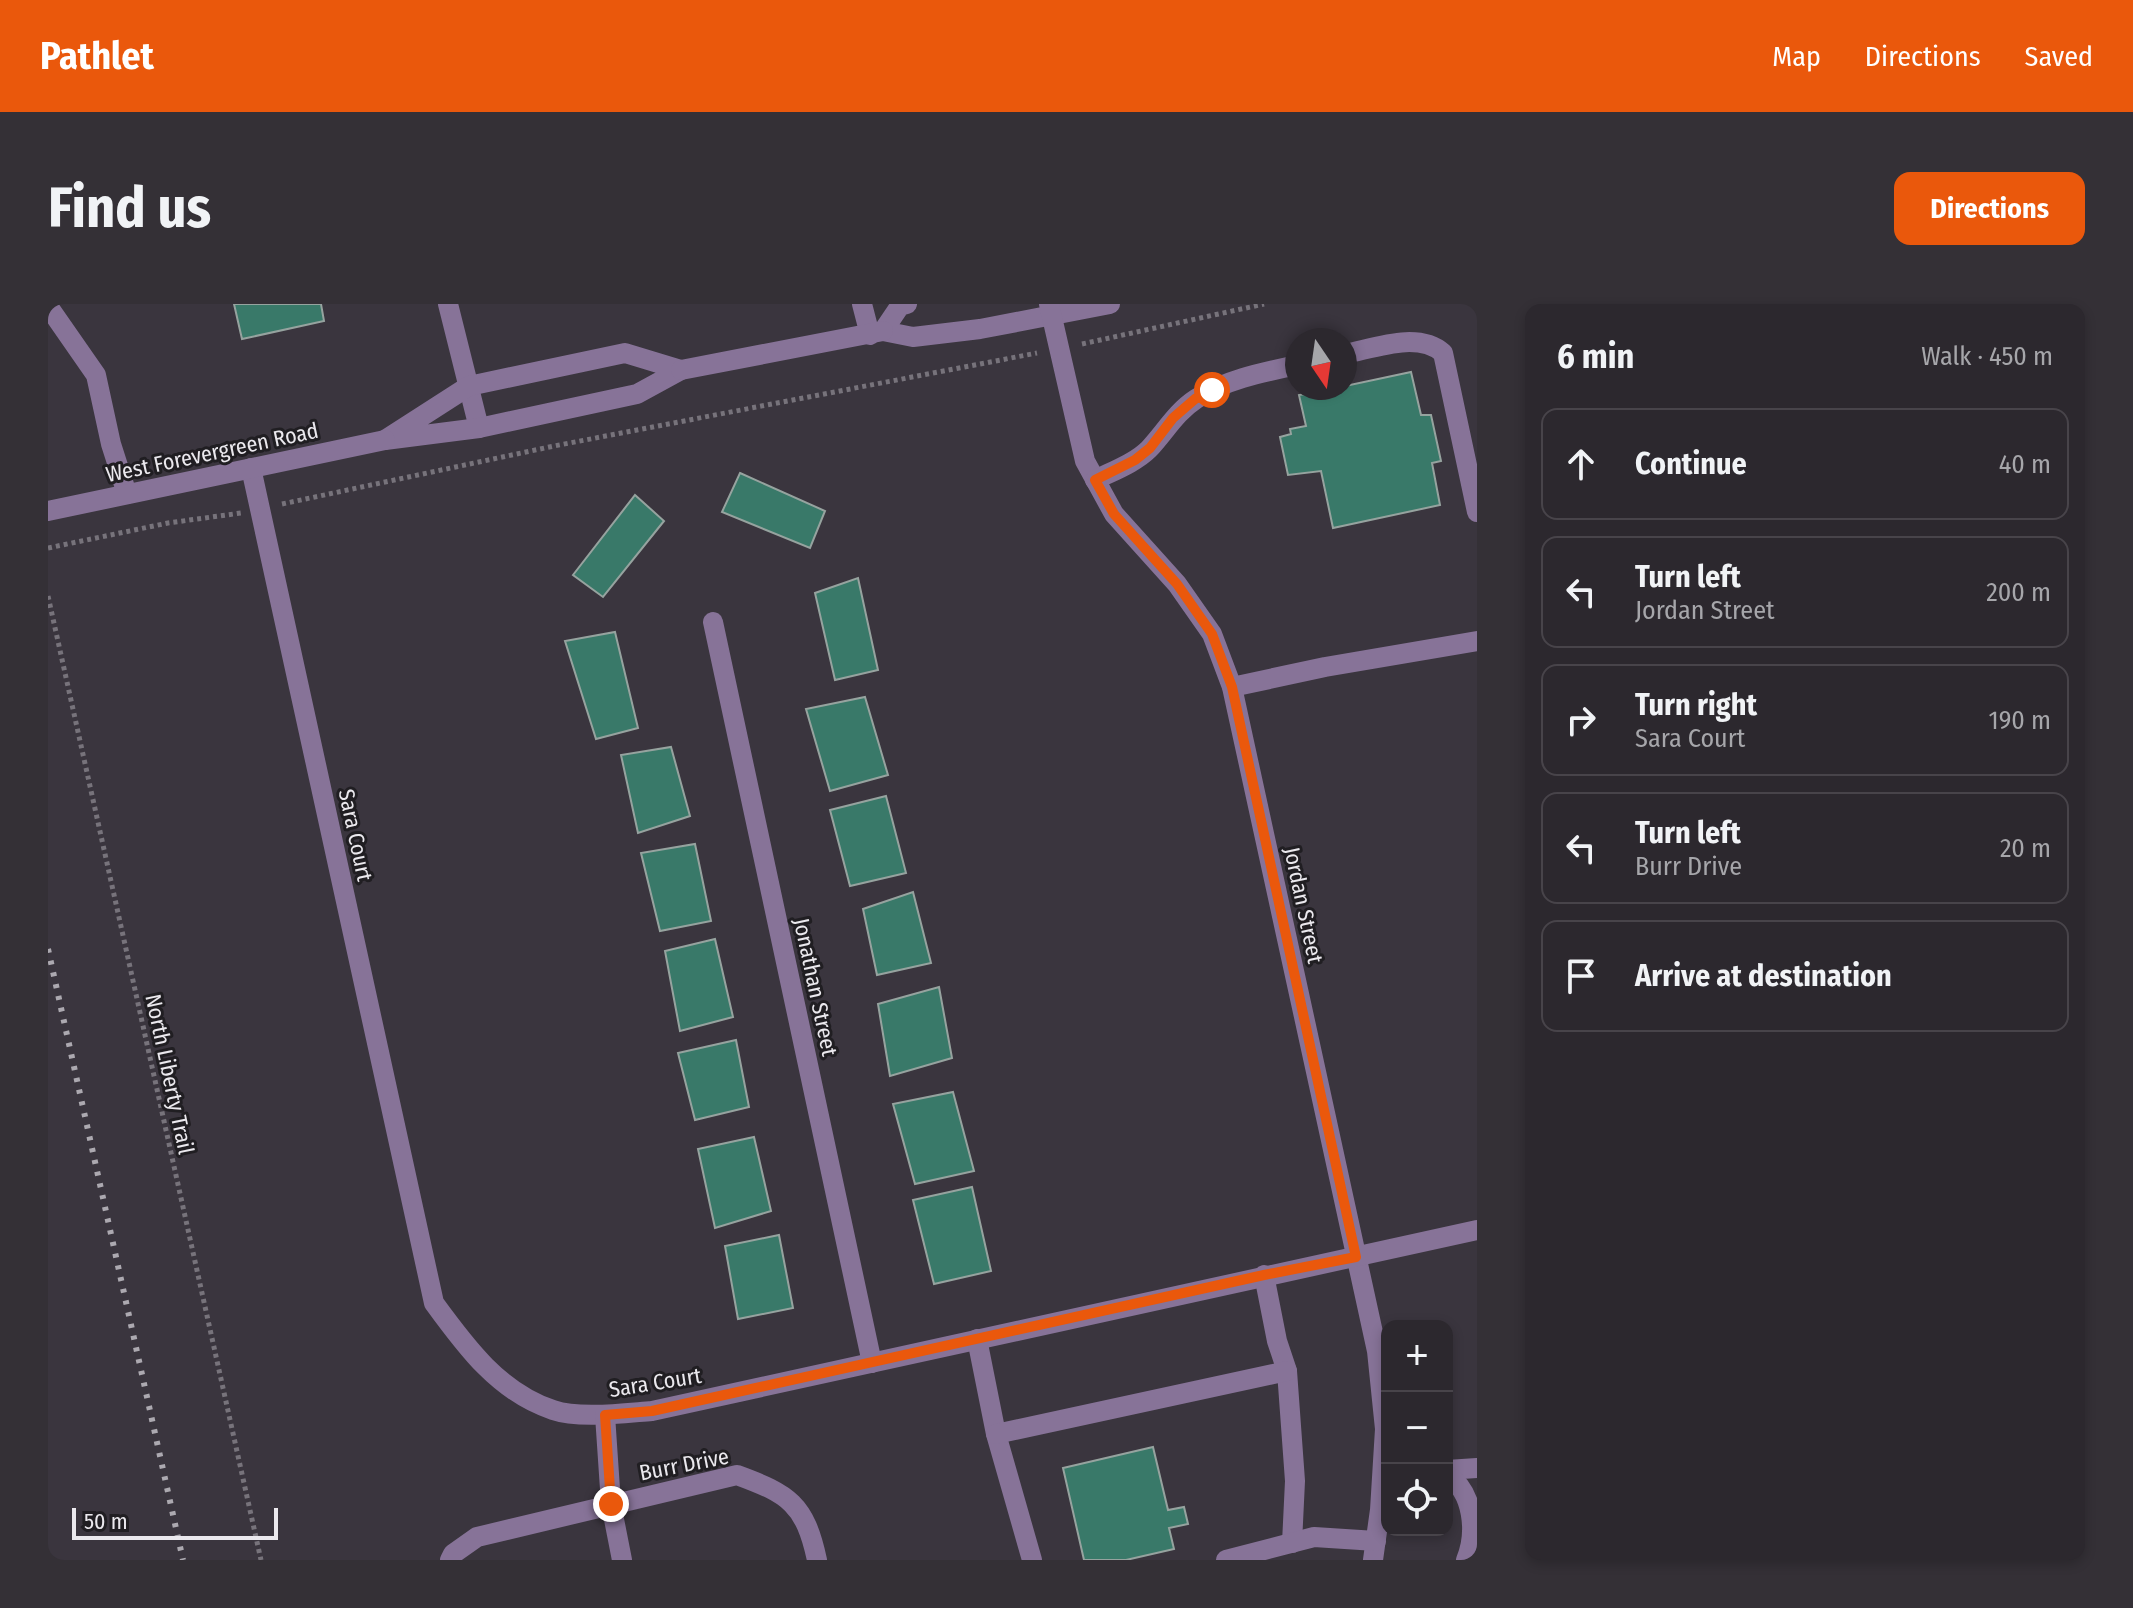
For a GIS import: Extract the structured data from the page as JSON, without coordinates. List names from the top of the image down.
{
  "streets": {
    "street": [
      "West Forevergreen Road",
      "Sara Court",
      "Jordan Street",
      "Jonathan Street",
      "Burr Drive"
    ],
    "path": ["North Liberty Trail"]
  },
  "crossings": [
    ["West Forevergreen Road", "Sara Court"],
    ["West Forevergreen Road", "Jordan Street"],
    ["Sara Court", "Jordan Street"],
    ["Sara Court", "Jonathan Street"],
    ["Sara Court", "Burr Drive"]
  ],
  "scale_bar": "50 m",
  "north": "bottom",
  "page": {
    "header": "Pathlet",
    "nav": ["Map", "Directions", "Saved"],
    "buttons": "Directions",
    "title": "Find us",
    "heading": ["6 min", "Walk · 450 m"],
    "list": [
      ["Continue", "40 m"],
      ["Turn left", "Jordan Street", "200 m"],
      ["Turn right", "Sara Court", "190 m"],
      ["Turn left", "Burr Drive", "20 m"],
      "Arrive at destination"
    ],
    "map_buttons": ["+", "−"],
    "scale": "50 m"
  }
}
